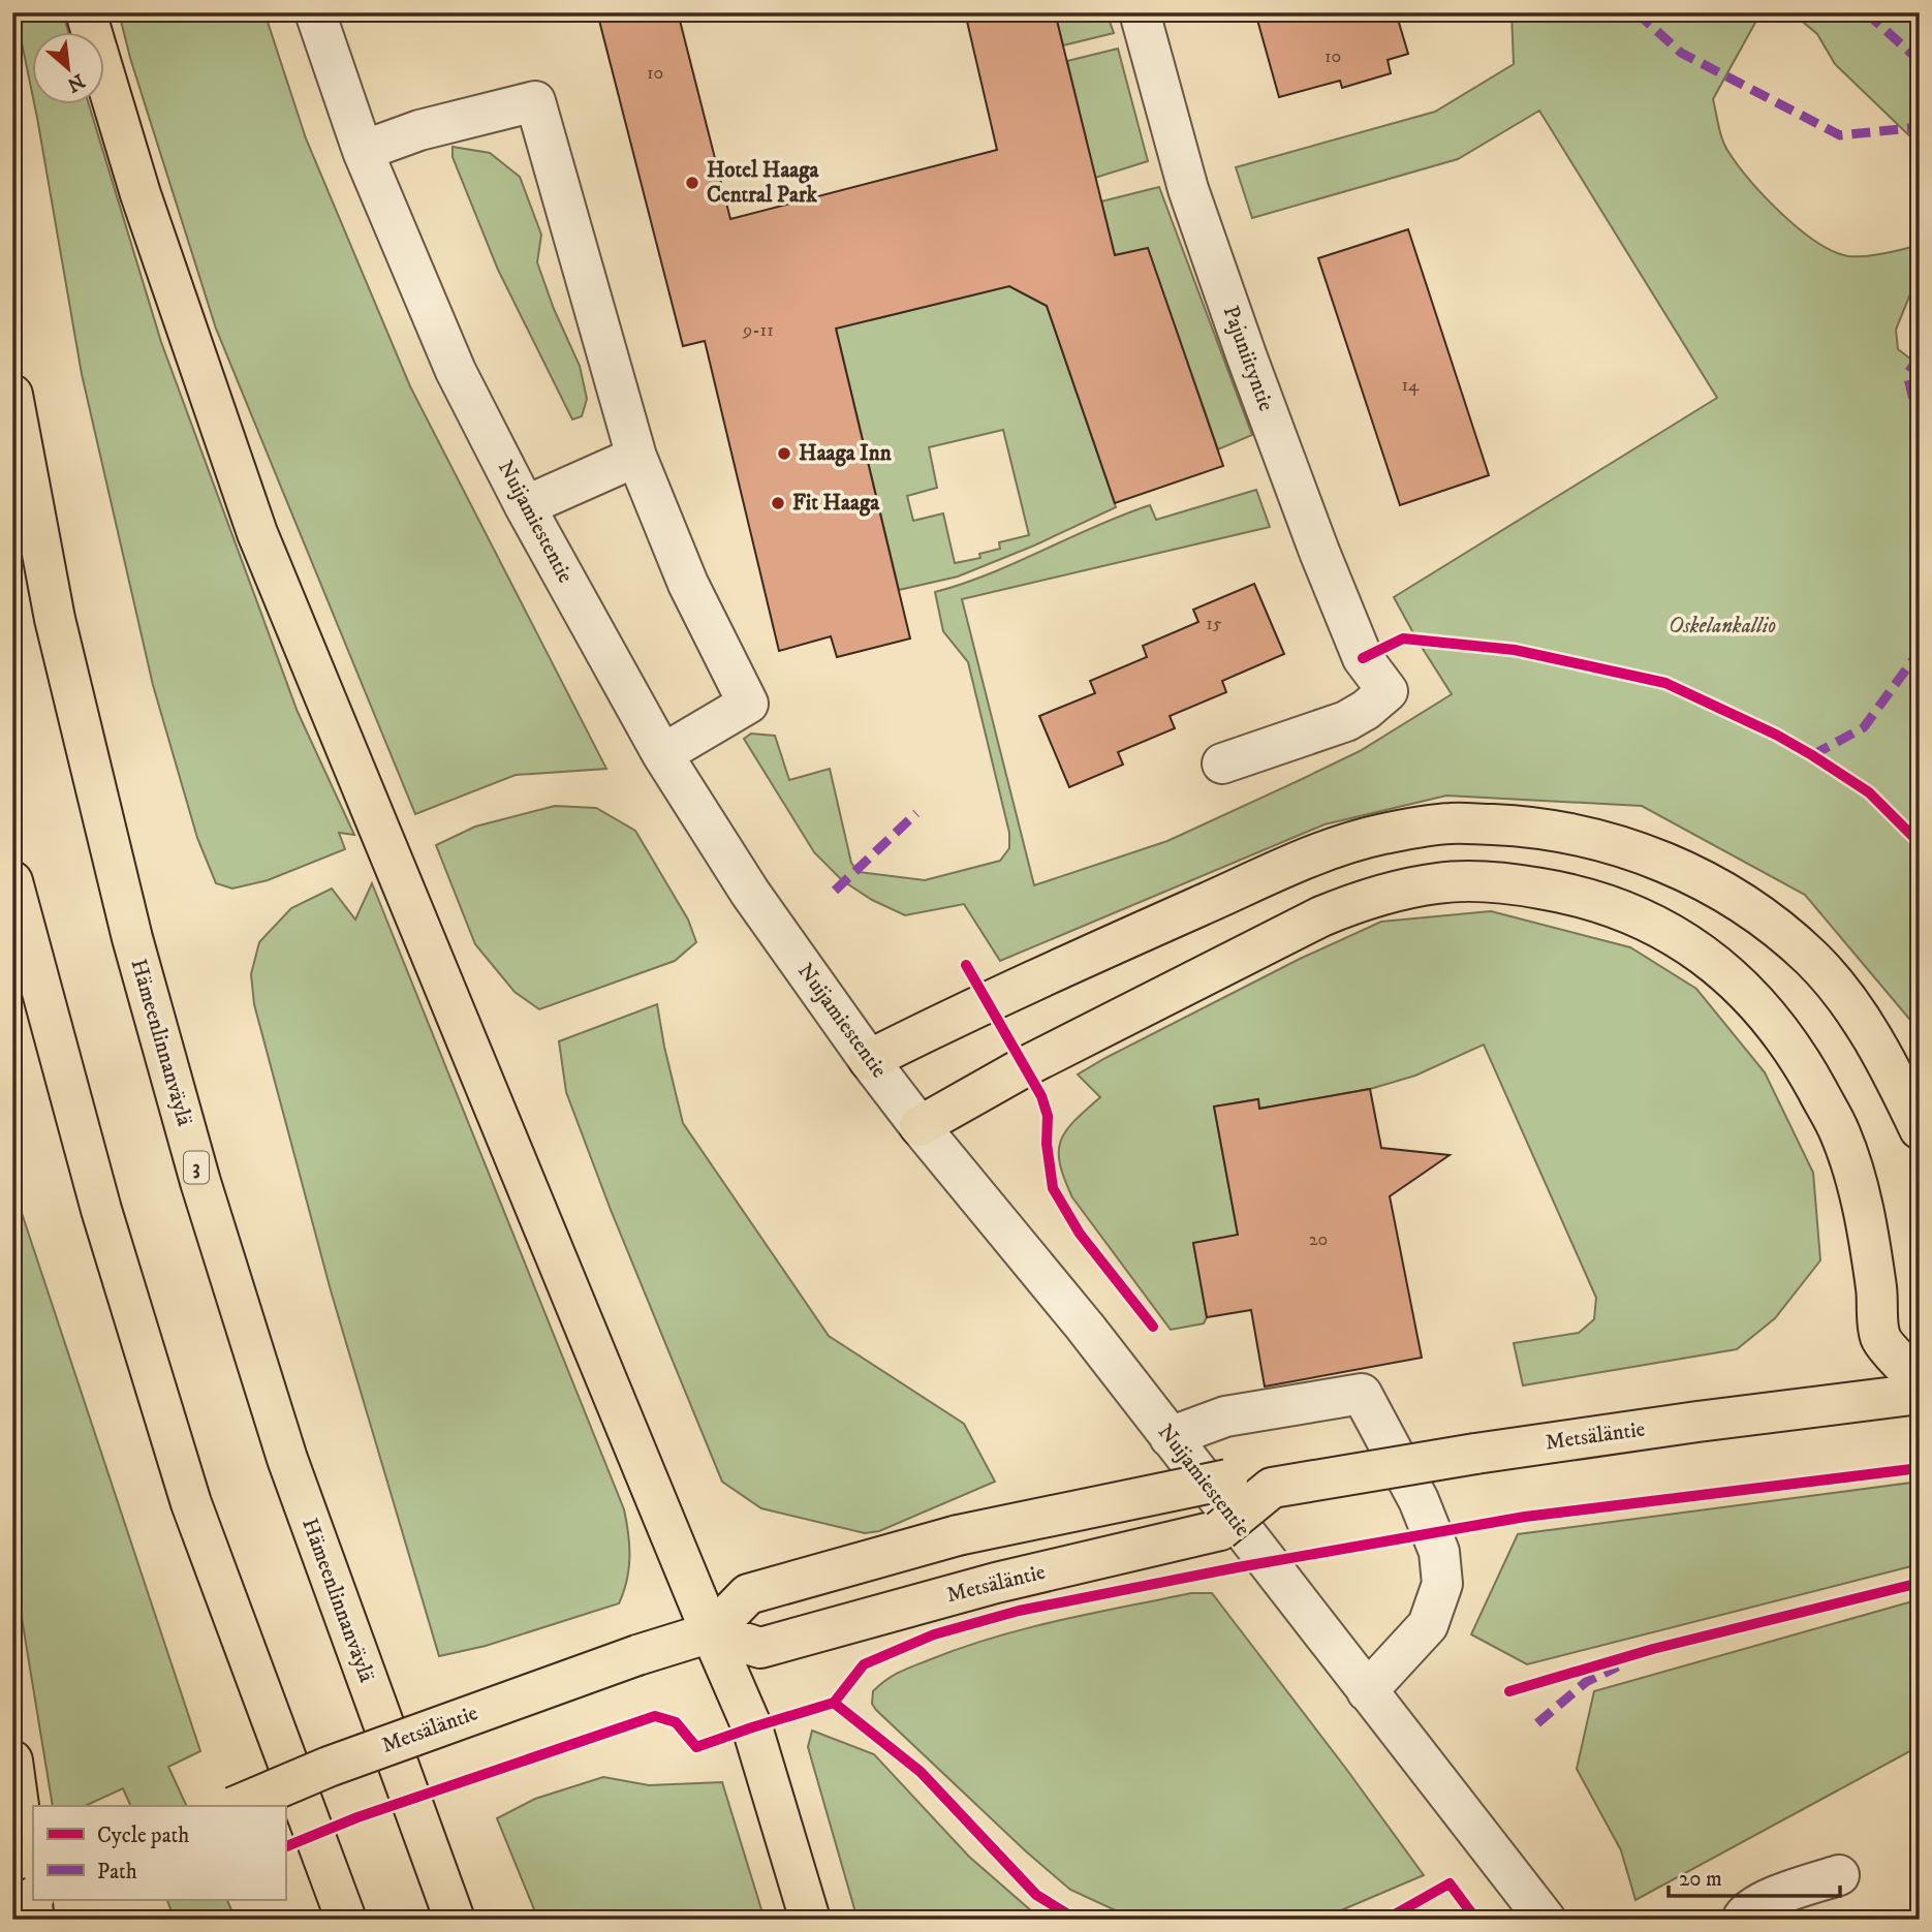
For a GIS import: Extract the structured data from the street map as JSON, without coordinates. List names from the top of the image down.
{
  "streets": {
    "main road": ["Hämeenlinnanväylä", "3", "Metsäläntie"],
    "street": ["Pajuniityntie", "Nuijamiestentie"]
  },
  "parks": ["Oskelankallio"],
  "places": ["Hotel Haaga Central Park", "Haaga Inn", "Fit Haaga"],
  "house_numbers": [
    "10",
    "10",
    "9-11",
    "14",
    "15",
    "20"
  ],
  "legend": ["Cycle path", "Path"],
  "scale_bar": "20 m",
  "north": "bottom right"
}
